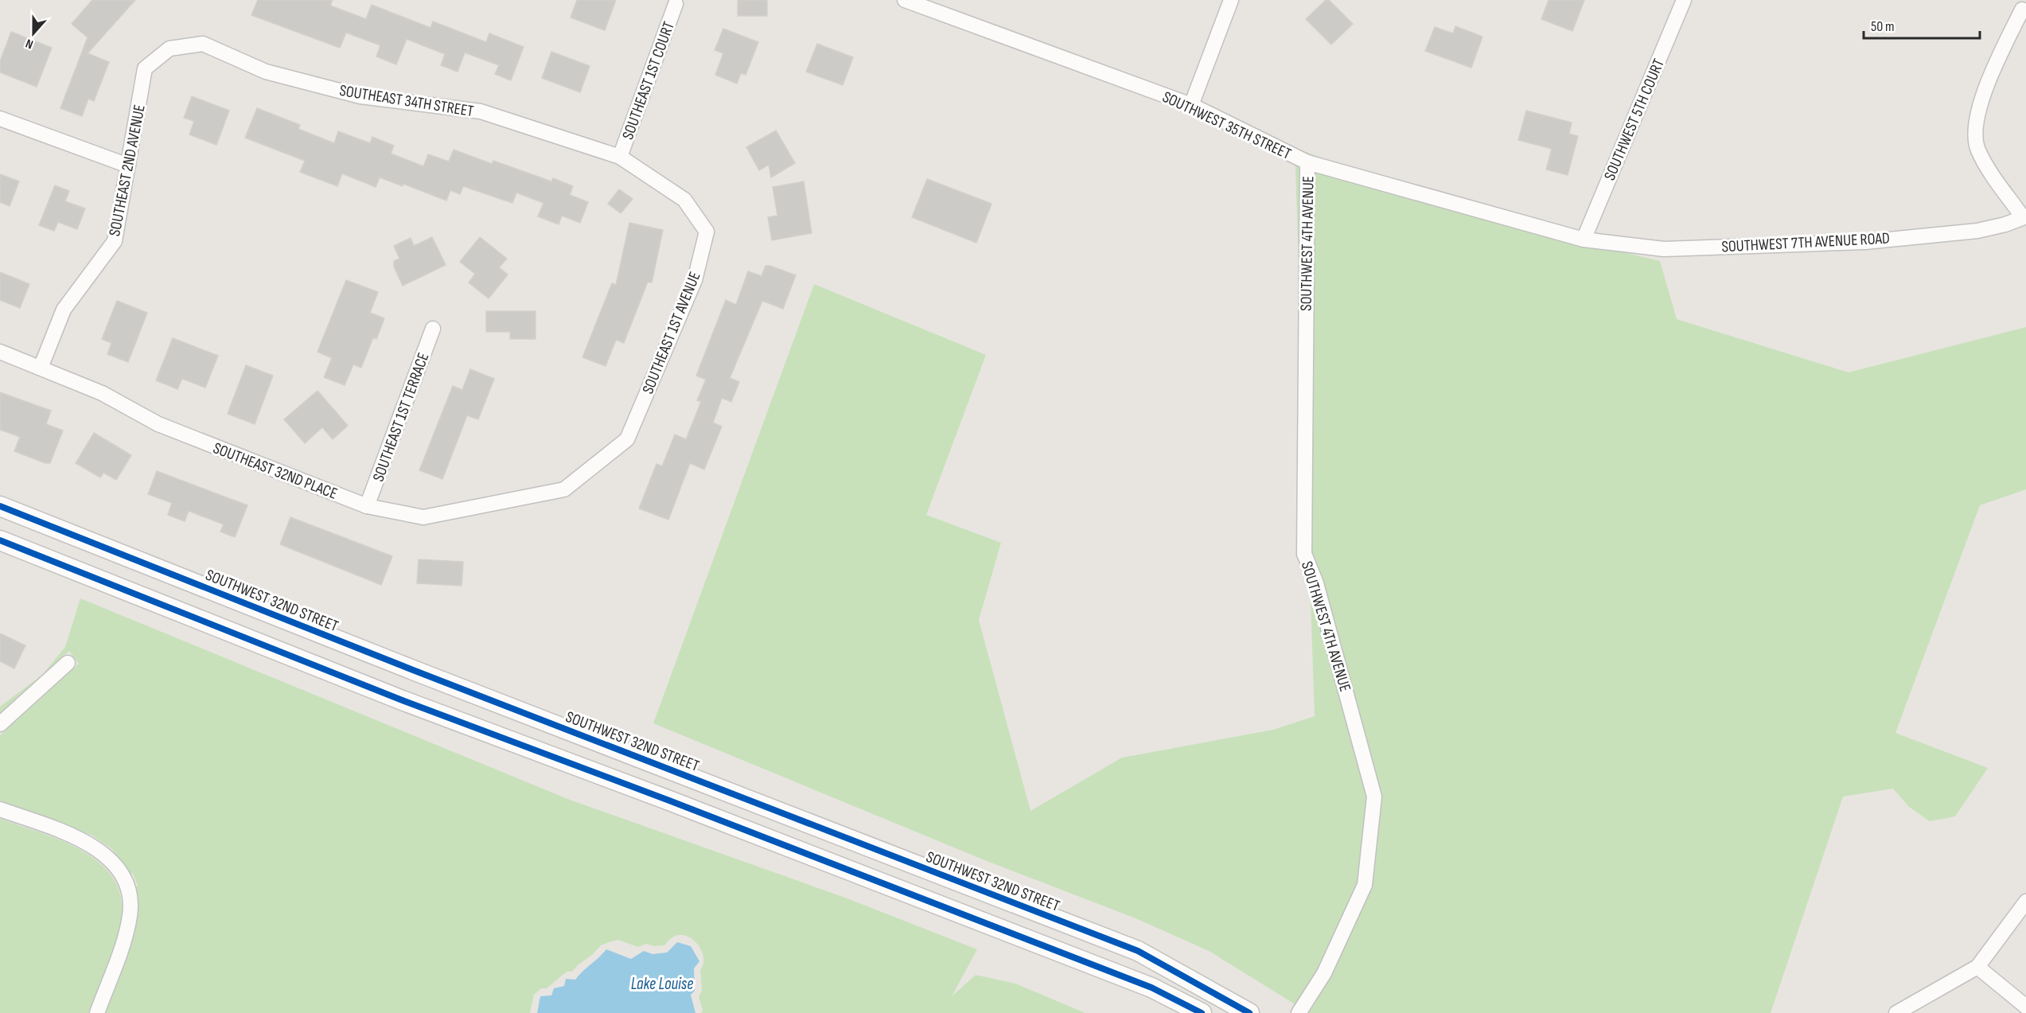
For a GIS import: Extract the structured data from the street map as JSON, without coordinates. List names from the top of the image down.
{
  "streets": {
    "main road": ["SOUTHWEST 32ND STREET"],
    "street": [
      "SOUTHEAST 1ST COURT",
      "SOUTHEAST 34TH STREET",
      "SOUTHWEST 5TH COURT",
      "SOUTHWEST 35TH STREET",
      "SOUTHEAST 2ND AVENUE",
      "SOUTHWEST 7TH AVENUE ROAD",
      "SOUTHWEST 4TH AVENUE",
      "SOUTHEAST 1ST AVENUE",
      "SOUTHEAST 1ST TERRACE",
      "SOUTHEAST 32ND PLACE"
    ]
  },
  "crossings": [
    ["SOUTHEAST 1ST COURT", "SOUTHEAST 34TH STREET"],
    ["SOUTHEAST 1ST COURT", "SOUTHEAST 1ST AVENUE"],
    ["SOUTHEAST 34TH STREET", "SOUTHEAST 2ND AVENUE"],
    ["SOUTHEAST 34TH STREET", "SOUTHEAST 1ST AVENUE"],
    ["SOUTHWEST 5TH COURT", "SOUTHWEST 35TH STREET"],
    ["SOUTHWEST 5TH COURT", "SOUTHWEST 7TH AVENUE ROAD"],
    ["SOUTHWEST 35TH STREET", "SOUTHWEST 7TH AVENUE ROAD"],
    ["SOUTHWEST 35TH STREET", "SOUTHWEST 4TH AVENUE"],
    ["SOUTHEAST 2ND AVENUE", "SOUTHEAST 32ND PLACE"],
    ["SOUTHEAST 1ST AVENUE", "SOUTHEAST 32ND PLACE"],
    ["SOUTHEAST 1ST TERRACE", "SOUTHEAST 32ND PLACE"]
  ],
  "water": ["Lake Louise"],
  "scale_bar": "50 m",
  "north": "bottom"
}
